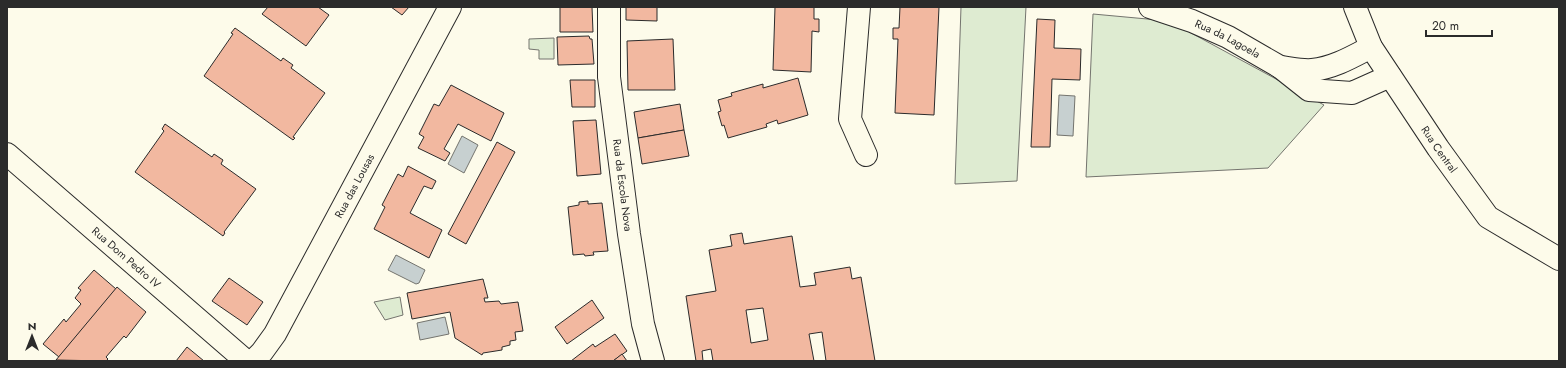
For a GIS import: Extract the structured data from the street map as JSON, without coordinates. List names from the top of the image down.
{
  "streets": {
    "street": [
      "Rua da Lagoela",
      "Rua Central",
      "Rua da Escola Nova",
      "Rua das Lousas",
      "Rua Dom Pedro IV"
    ]
  },
  "crossings": [
    ["Rua da Lagoela", "Rua Central"]
  ],
  "scale_bar": "20 m",
  "north": "top"
}
